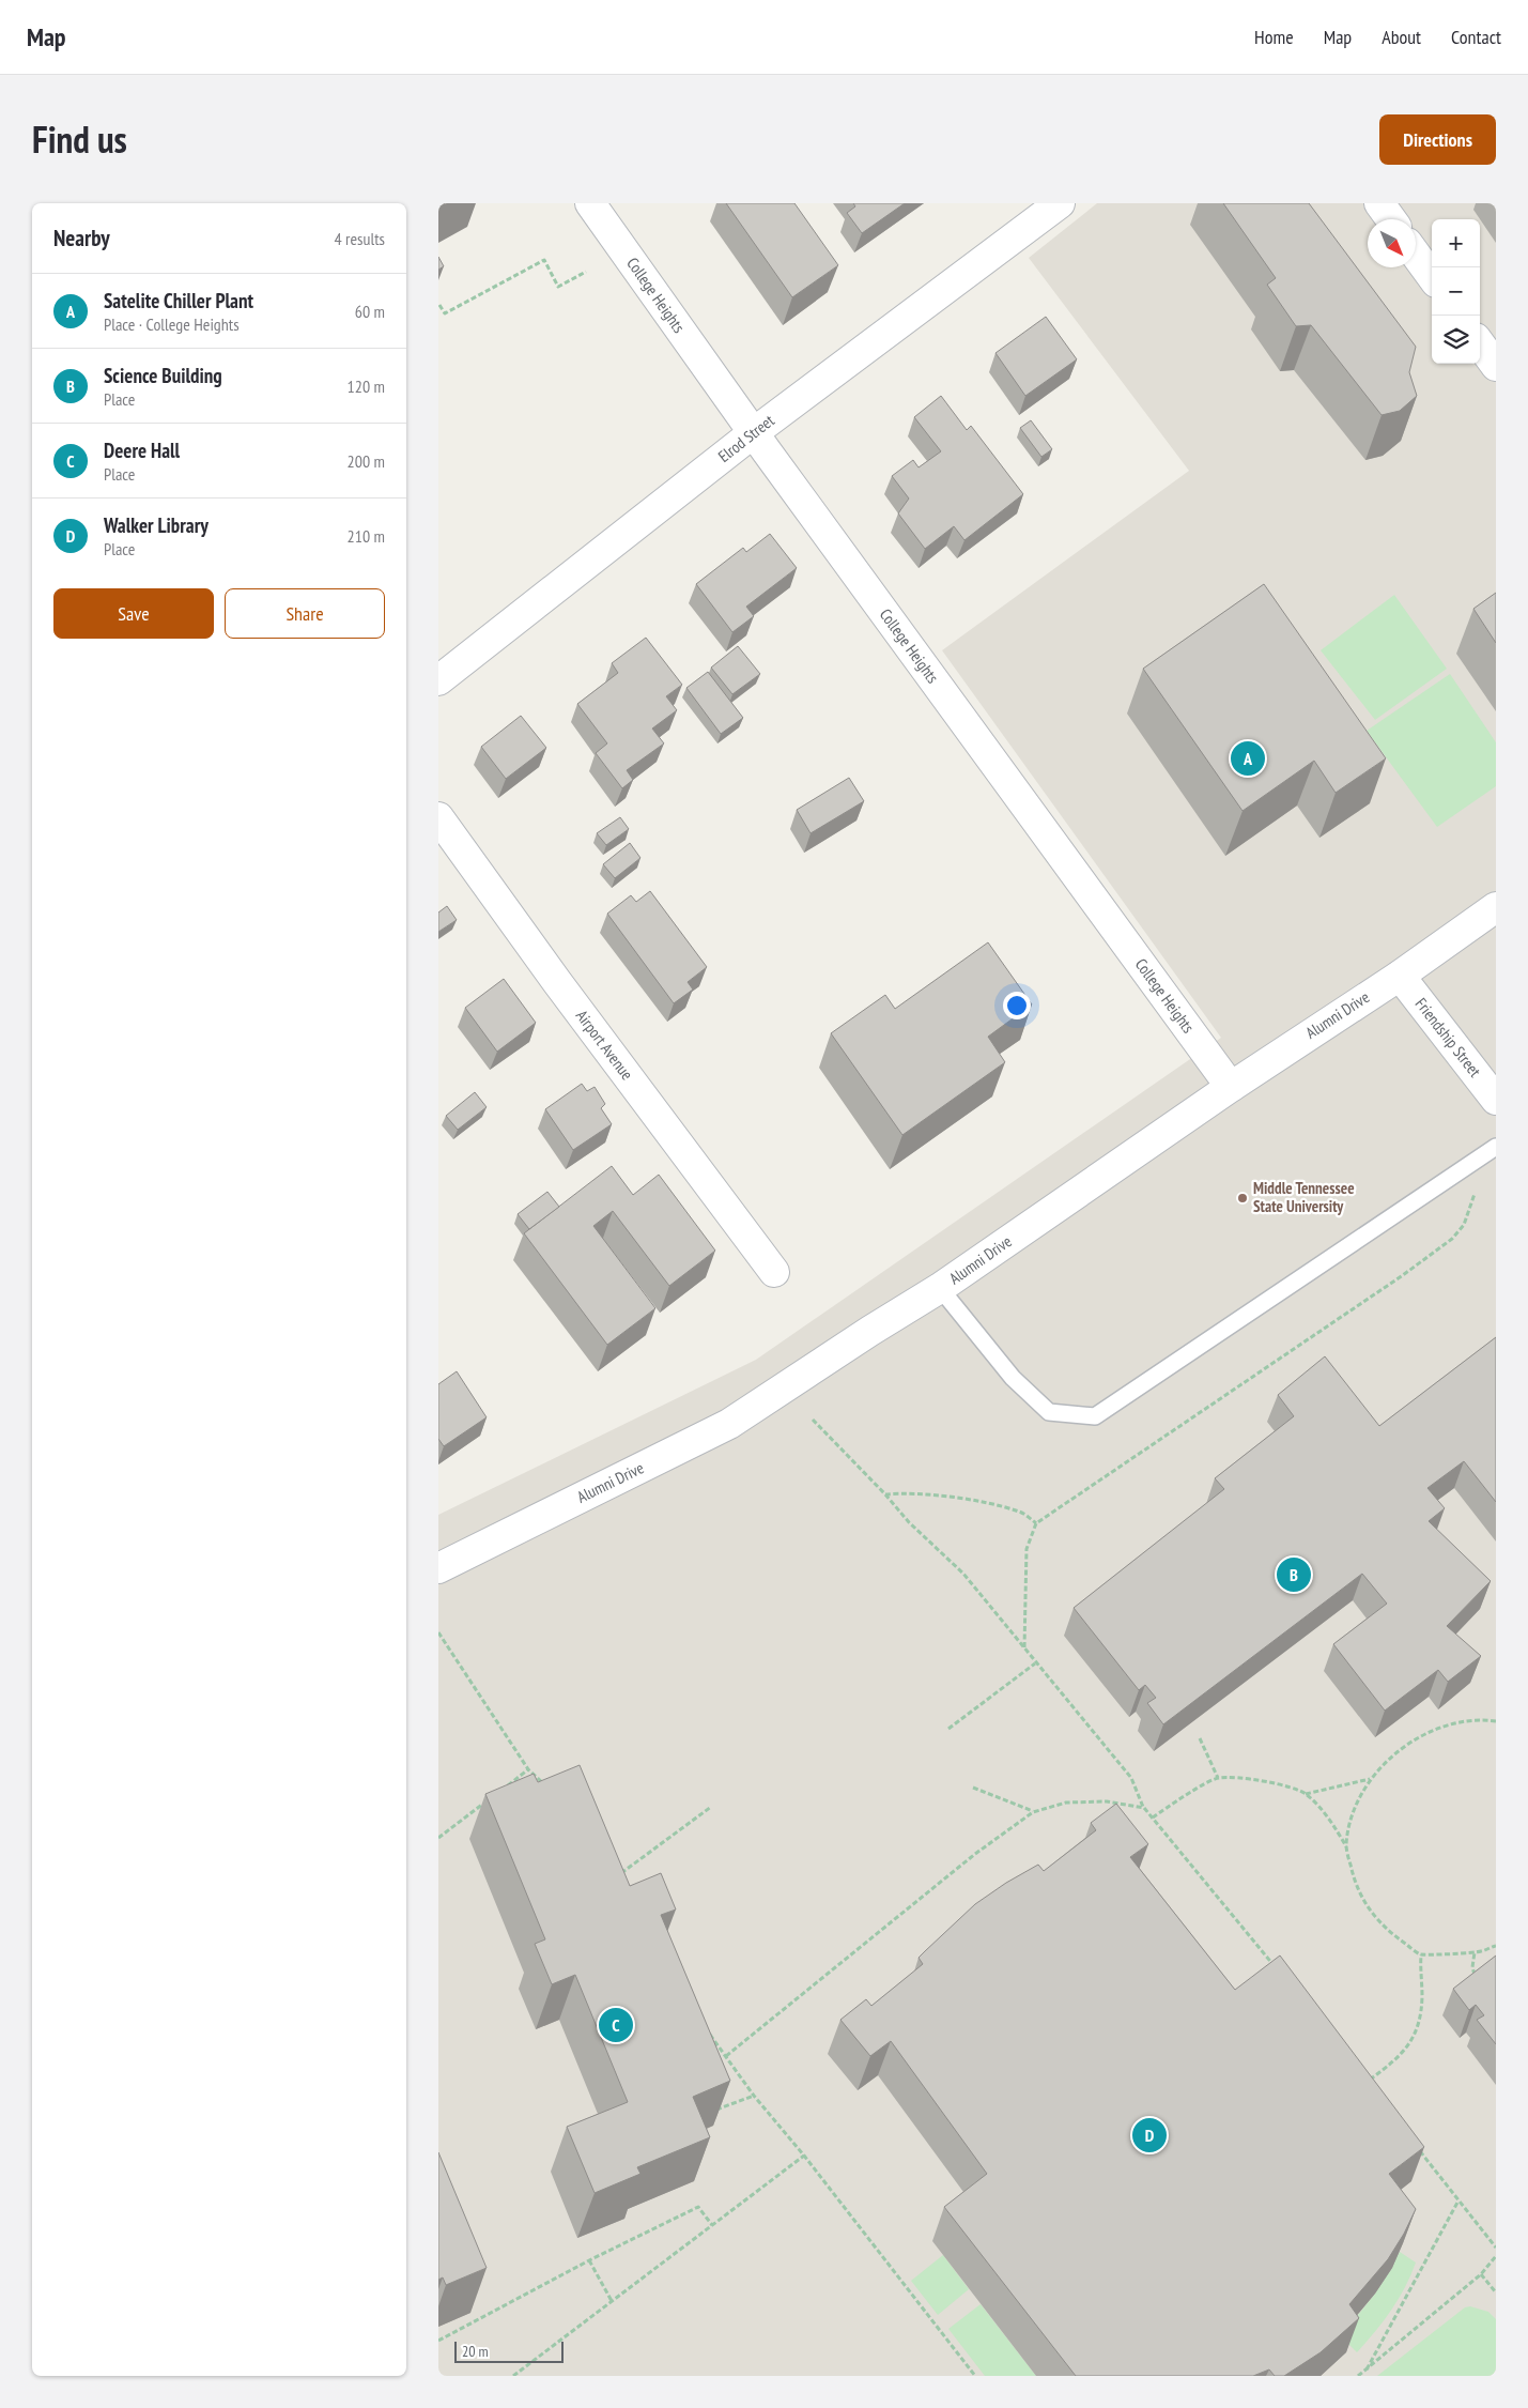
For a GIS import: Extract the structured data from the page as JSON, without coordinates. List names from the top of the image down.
{
  "streets": {
    "street": [
      "College Heights",
      "Elrod Street",
      "Alumni Drive",
      "Friendship Street",
      "Airport Avenue"
    ]
  },
  "crossings": [
    ["College Heights", "Elrod Street"],
    ["College Heights", "Alumni Drive"],
    ["Alumni Drive", "Friendship Street"]
  ],
  "places": ["Middle Tennessee State University"],
  "scale_bar": "20 m",
  "north": "bottom right",
  "page": {
    "header": "Map",
    "nav": [
      "Home",
      "Map",
      "About",
      "Contact"
    ],
    "title": "Find us",
    "buttons": [
      "Directions",
      ["Save", "Share"]
    ],
    "heading": ["Nearby", "4 results"],
    "map_buttons": ["+", "−"],
    "list": [
      {
        "mark": "A",
        "name": "Satelite Chiller Plant",
        "note": "Place · College Heights",
        "value": "60 m"
      },
      {
        "mark": "B",
        "name": "Science Building",
        "note": "Place",
        "value": "120 m"
      },
      {
        "mark": "C",
        "name": "Deere Hall",
        "note": "Place",
        "value": "200 m"
      },
      {
        "mark": "D",
        "name": "Walker Library",
        "note": "Place",
        "value": "210 m"
      }
    ],
    "pins": [
      "A",
      "B",
      "C",
      "D"
    ],
    "scale": "20 m"
  }
}
